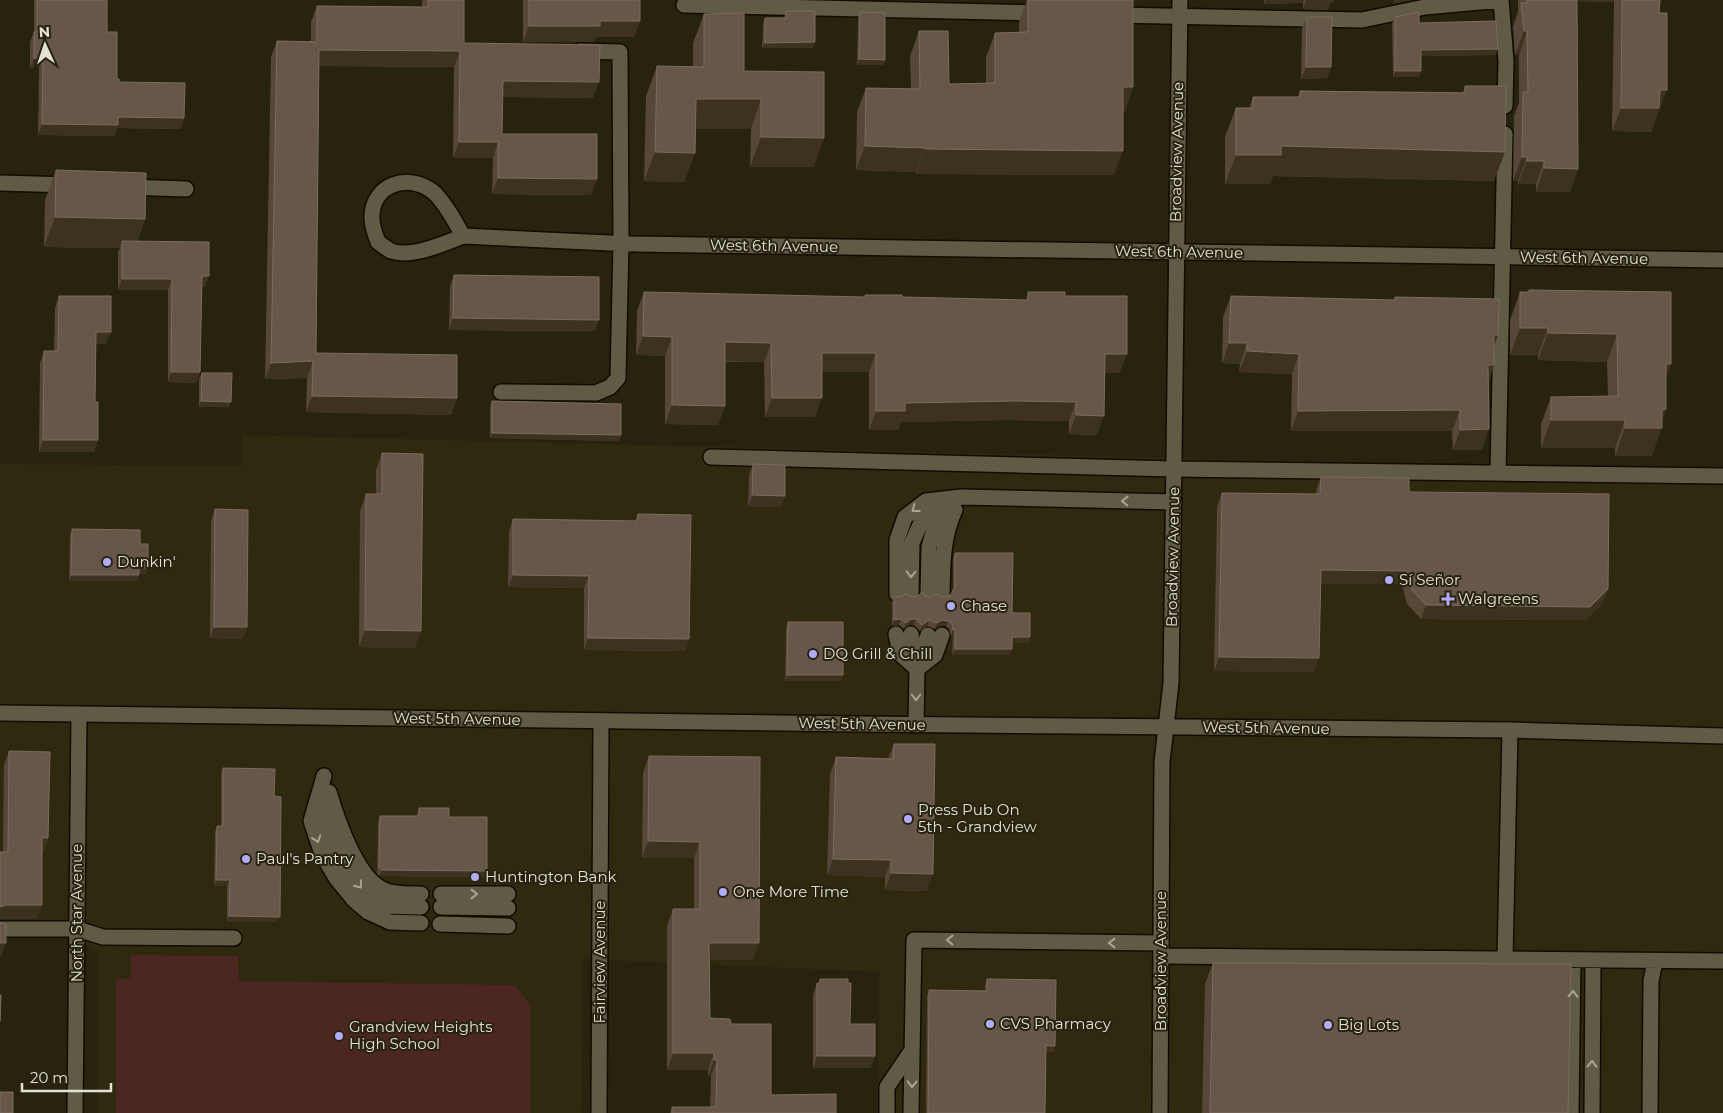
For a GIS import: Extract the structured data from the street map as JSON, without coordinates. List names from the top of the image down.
{
  "streets": {
    "street": [
      "Broadview Avenue",
      "West 6th Avenue",
      "West 5th Avenue",
      "North Star Avenue",
      "Fairview Avenue"
    ]
  },
  "crossings": [
    ["Broadview Avenue", "West 6th Avenue"],
    ["Broadview Avenue", "West 5th Avenue"],
    ["West 5th Avenue", "North Star Avenue"],
    ["West 5th Avenue", "Fairview Avenue"]
  ],
  "places": {
    "other": [
      "Dunkin'",
      "Sí Señor",
      "Chase",
      "DQ Grill & Chill",
      "Press Pub On 5th - Grandview",
      "Paul's Pantry",
      "Huntington Bank",
      "One More Time",
      "CVS Pharmacy",
      "Big Lots",
      "Grandview Heights High School"
    ],
    "health": ["Walgreens"]
  },
  "scale_bar": "20 m",
  "north": "top"
}
